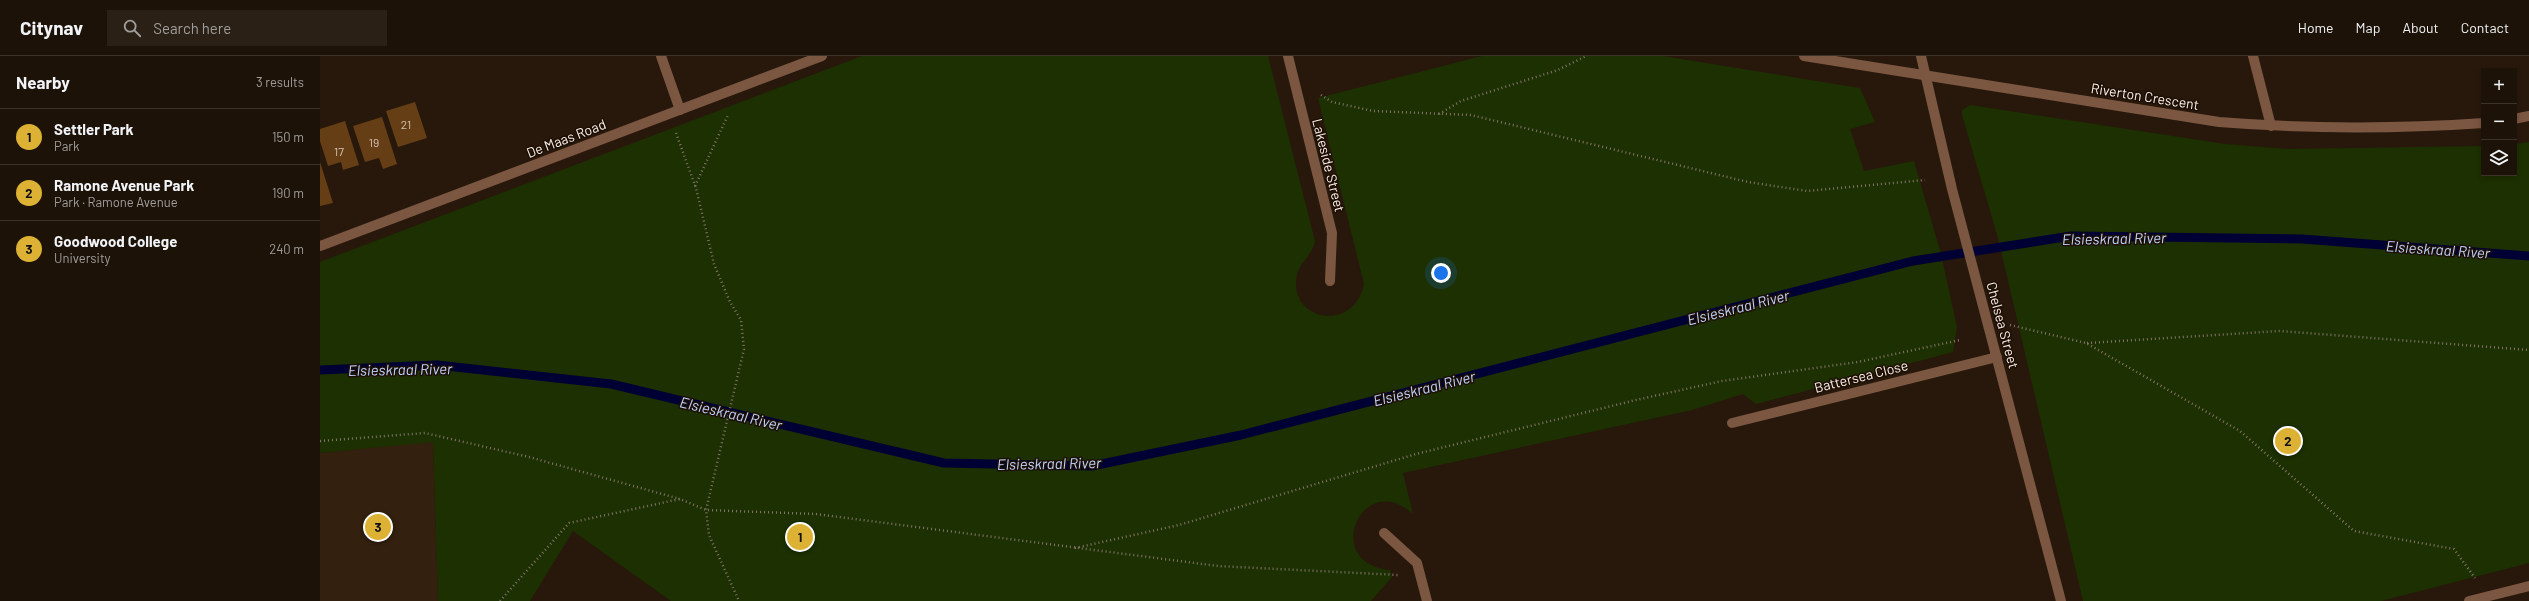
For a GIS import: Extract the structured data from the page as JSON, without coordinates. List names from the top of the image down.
{
  "streets": {
    "street": [
      "Riverton Crescent",
      "De Maas Road",
      "Lakeside Street",
      "Chelsea Street",
      "Battersea Close"
    ]
  },
  "crossings": [
    ["Riverton Crescent", "Chelsea Street"],
    ["Chelsea Street", "Battersea Close"]
  ],
  "water": ["Elsieskraal River"],
  "house_numbers": ["21", "19", "17"],
  "page": {
    "header": "Citynav",
    "search": "Search here",
    "nav": [
      "Home",
      "Map",
      "About",
      "Contact"
    ],
    "heading": ["Nearby", "3 results"],
    "map_buttons": ["+", "−"],
    "list": [
      {
        "mark": "1",
        "name": "Settler Park",
        "note": "Park",
        "value": "150 m"
      },
      {
        "mark": "2",
        "name": "Ramone Avenue Park",
        "note": "Park · Ramone Avenue",
        "value": "190 m"
      },
      {
        "mark": "3",
        "name": "Goodwood College",
        "note": "University",
        "value": "240 m"
      }
    ],
    "pins": ["2", "3", "1"]
  }
}
